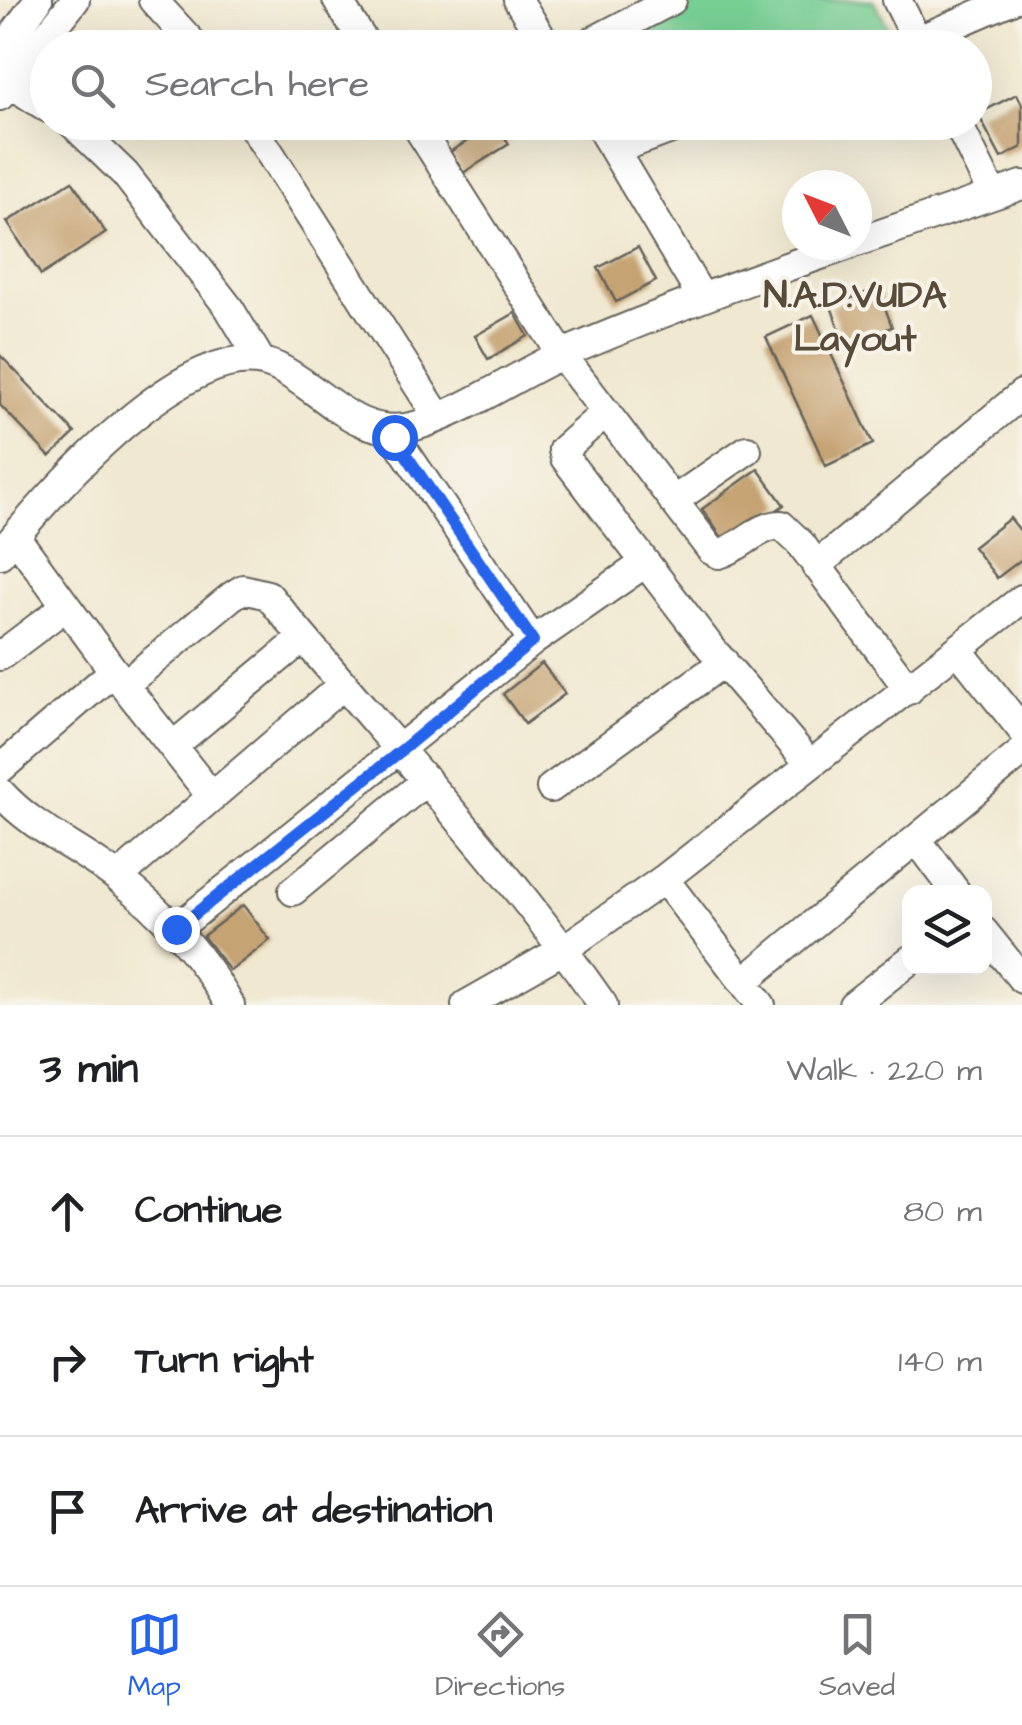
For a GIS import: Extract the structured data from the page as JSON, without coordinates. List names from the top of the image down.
{
  "districts": ["N.A.D.VUDA Layout"],
  "north": "top left",
  "page": {
    "search": "Search here",
    "heading": ["3 min", "Walk · 220 m"],
    "list": [
      ["Continue", "80 m"],
      ["Turn right", "140 m"],
      "Arrive at destination"
    ],
    "nav": ["Map", "Directions", "Saved"]
  }
}
